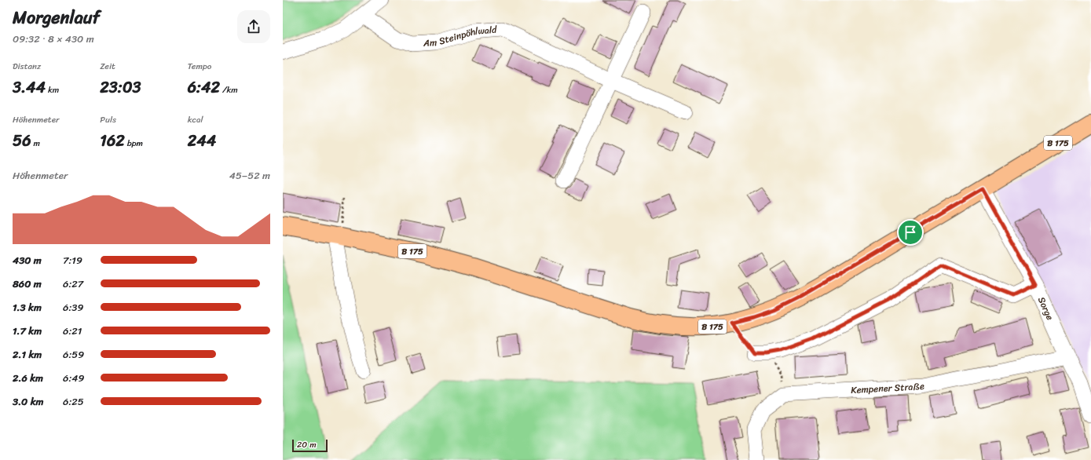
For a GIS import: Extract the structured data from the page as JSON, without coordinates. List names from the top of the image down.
{
  "streets": {
    "main road": ["B 175"],
    "street": ["Am Steinpöhlwald", "Sorge", "Kempener Straße"]
  },
  "crossings": [
    ["B 175", "Sorge"],
    ["Sorge", "Kempener Straße"]
  ],
  "scale_bar": "20 m",
  "page": {
    "heading": ["Morgenlauf", "09:32 · 8 × 430 m"],
    "stats": [
      ["Distanz", "3.44 km"],
      ["Zeit", "23:03"],
      ["Tempo", "6:42 /km"],
      ["Höhenmeter", "56 m"],
      ["Puls", "162 bpm"],
      ["kcal", "244"]
    ],
    "chart": ["Höhenmeter", "45–52 m"],
    "list": [
      {
        "name": "430 m",
        "note": "7:19"
      },
      {
        "name": "860 m",
        "note": "6:27"
      },
      {
        "name": "1.3 km",
        "note": "6:39"
      },
      {
        "name": "1.7 km",
        "note": "6:21"
      },
      {
        "name": "2.1 km",
        "note": "6:59"
      },
      {
        "name": "2.6 km",
        "note": "6:49"
      },
      {
        "name": "3.0 km",
        "note": "6:25"
      }
    ],
    "scale": "20 m"
  }
}
